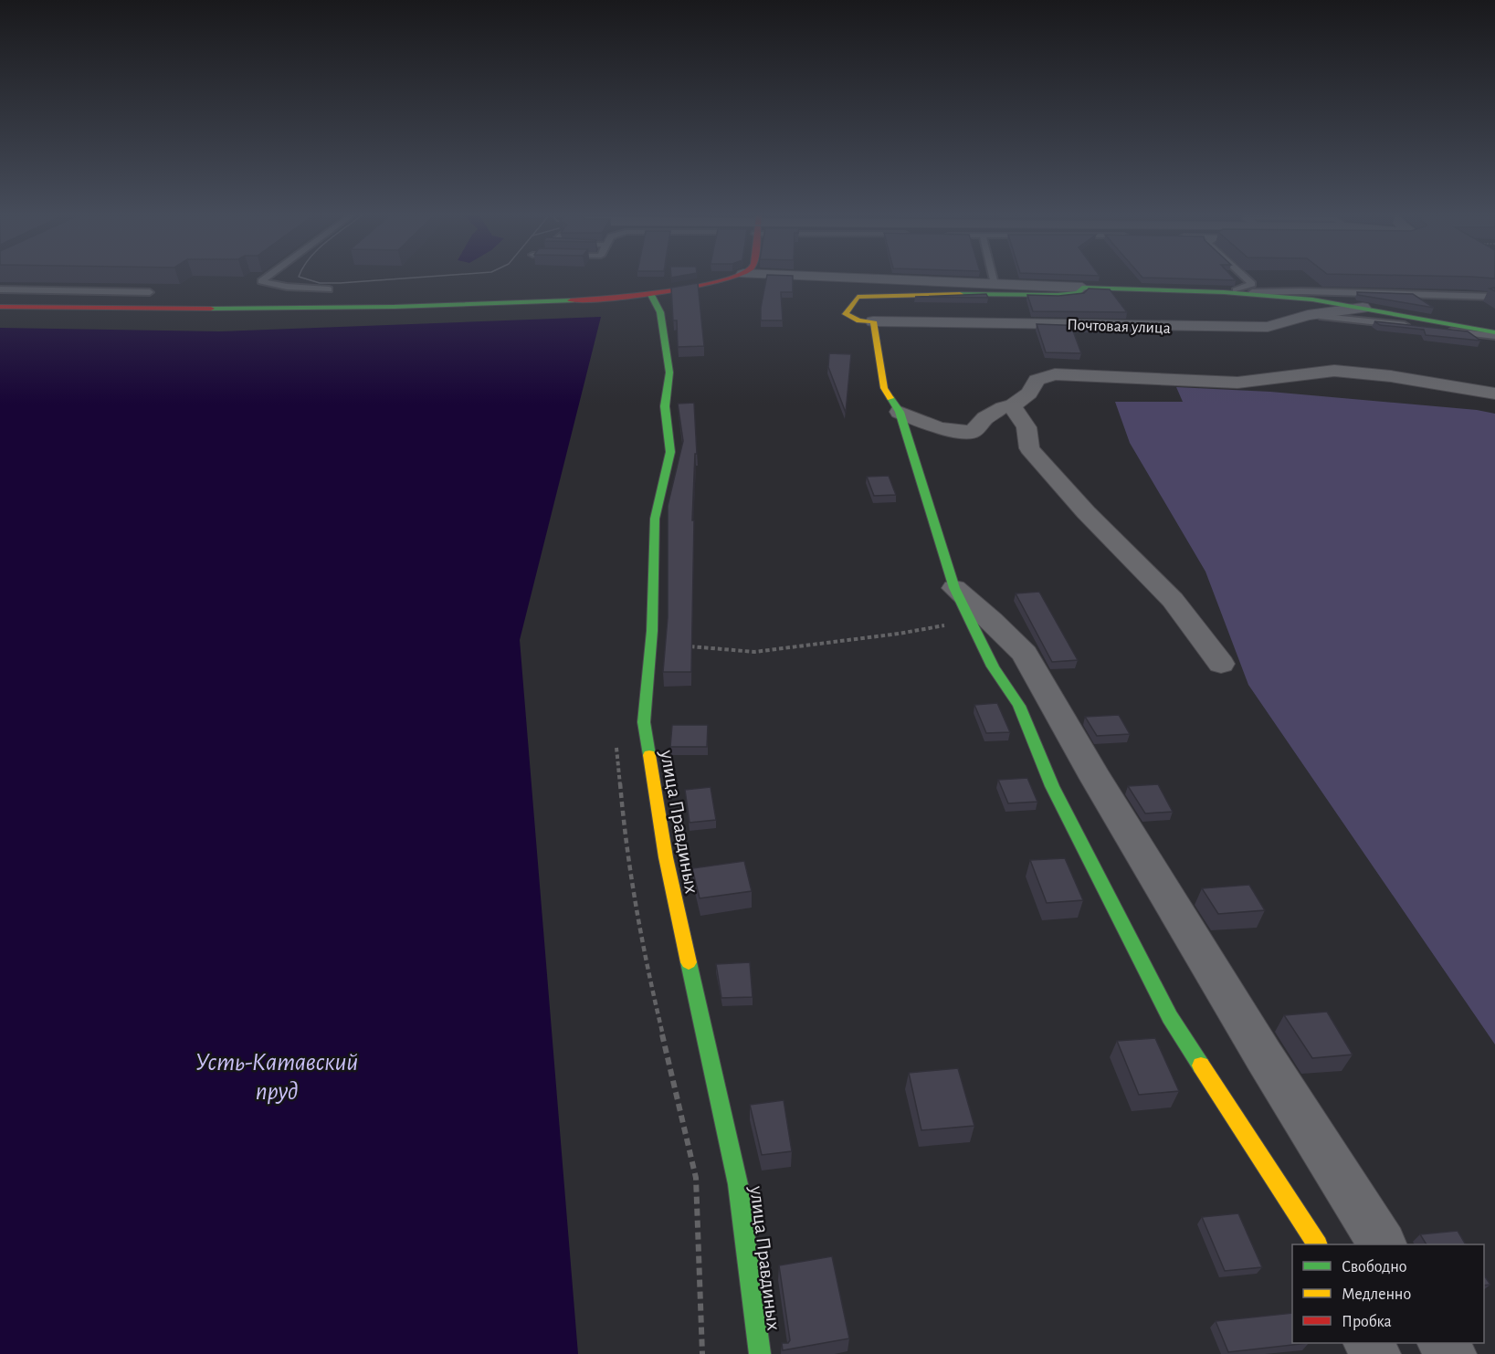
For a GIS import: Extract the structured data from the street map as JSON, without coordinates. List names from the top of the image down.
{
  "streets": {
    "street": ["Почтовая улица", "улица Правдиных"]
  },
  "water": ["Усть-Катавский пруд"],
  "legend": ["Свободно", "Медленно", "Пробка"]
}
